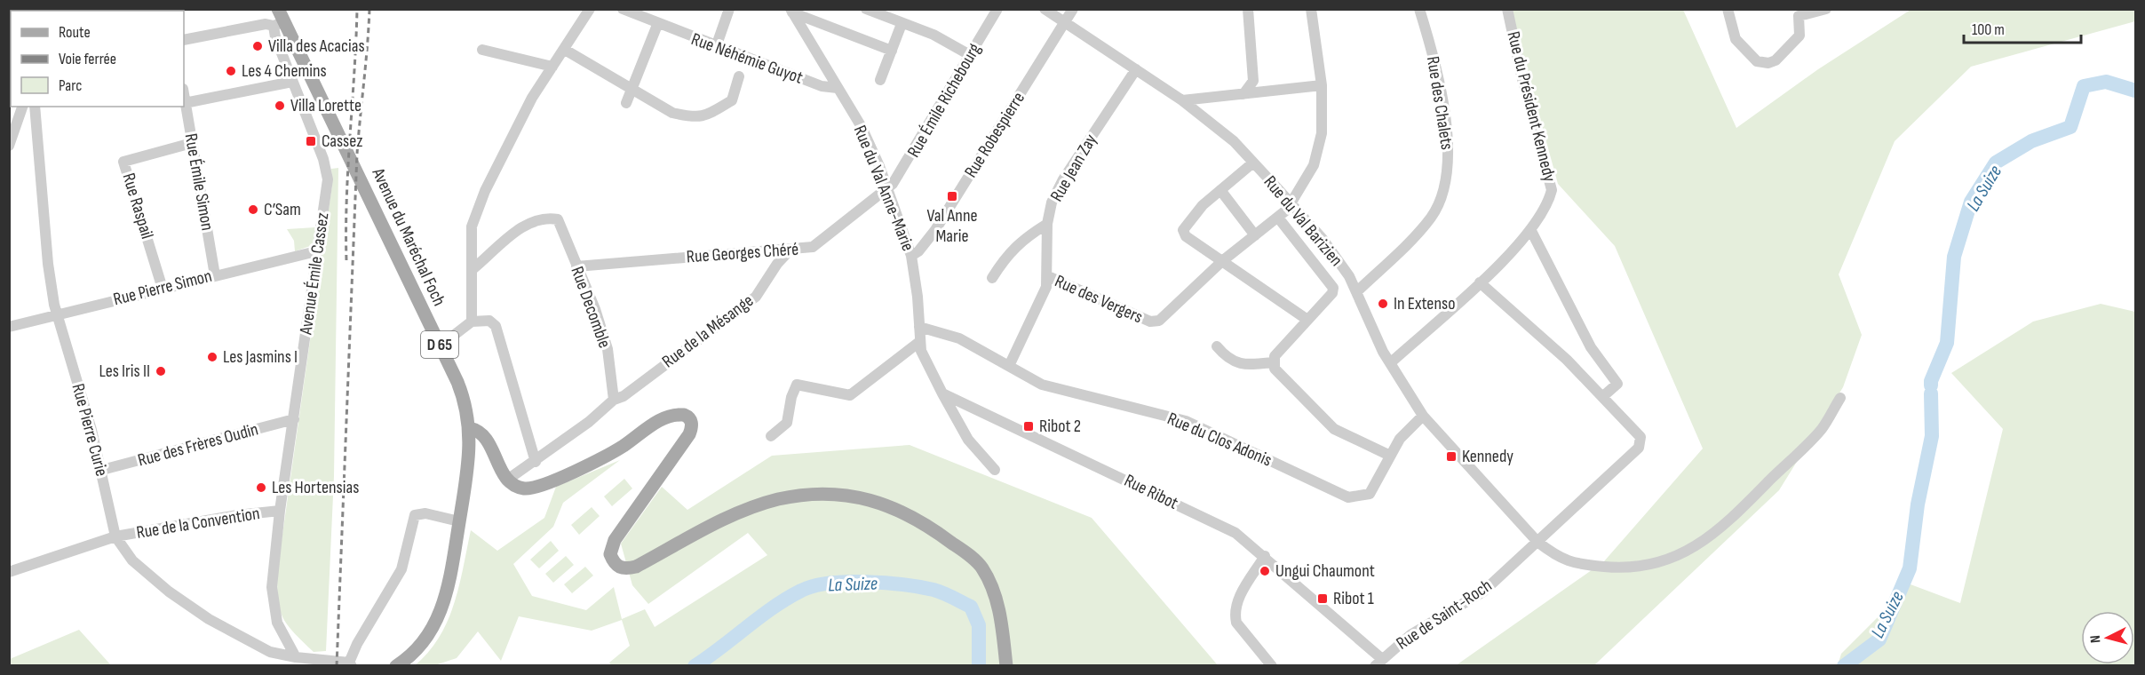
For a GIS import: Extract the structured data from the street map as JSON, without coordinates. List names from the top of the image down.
{
  "streets": {
    "main road": ["Avenue du Maréchal Foch", "D 65"],
    "street": [
      "Rue Néhémie Guyot",
      "Rue Émile Richebourg",
      "Rue des Chalets",
      "Rue du Président Kennedy",
      "Rue Robespierre",
      "Rue Jean Zay",
      "Rue Émile Simon",
      "Rue du Val Anne-Marie",
      "Rue Raspail",
      "Rue du Val Barizien",
      "Rue Georges Chéré",
      "Avenue Émile Cassez",
      "Rue Pierre Simon",
      "Rue des Vergers",
      "Rue Decomble",
      "Rue de la Mésange",
      "Rue Pierre Curie",
      "Rue du Clos Adonis",
      "Rue des Frères Oudin",
      "Rue Ribot",
      "Rue de la Convention",
      "Rue de Saint-Roch"
    ]
  },
  "crossings": [
    ["Rue Néhémie Guyot", "Rue du Val Anne-Marie"],
    ["Rue Émile Richebourg", "Rue du Val Anne-Marie"],
    ["Rue Émile Richebourg", "Rue Georges Chéré"],
    ["Rue des Chalets", "Rue du Val Barizien"],
    ["Rue du Président Kennedy", "Rue du Val Barizien"],
    ["Rue Robespierre", "Rue du Val Anne-Marie"],
    ["Rue Robespierre", "Rue du Val Barizien"],
    ["Rue Jean Zay", "Rue du Val Barizien"],
    ["Rue Jean Zay", "Rue des Vergers"],
    ["Rue Jean Zay", "Rue du Clos Adonis"],
    ["Rue Émile Simon", "Rue Raspail"],
    ["Rue Émile Simon", "Rue Pierre Simon"],
    ["Rue du Val Anne-Marie", "Rue Georges Chéré"],
    ["Rue du Val Anne-Marie", "Rue du Clos Adonis"],
    ["Rue Raspail", "Rue Pierre Simon"],
    ["Rue du Val Barizien", "Rue des Vergers"],
    ["Rue du Val Barizien", "Rue du Clos Adonis"],
    ["Rue du Val Barizien", "Rue de Saint-Roch"],
    ["Avenue du Maréchal Foch", "Avenue Émile Cassez"],
    ["Rue Georges Chéré", "Rue Decomble"],
    ["Rue Georges Chéré", "Rue de la Mésange"],
    ["Avenue Émile Cassez", "Rue Pierre Simon"],
    ["Avenue Émile Cassez", "Rue Pierre Curie"],
    ["Avenue Émile Cassez", "Rue des Frères Oudin"],
    ["Avenue Émile Cassez", "Rue de la Convention"],
    ["Rue Pierre Simon", "Rue Pierre Curie"],
    ["Rue Decomble", "Rue de la Mésange"],
    ["Rue Pierre Curie", "Rue des Frères Oudin"],
    ["Rue Pierre Curie", "Rue de la Convention"],
    ["Rue Ribot", "Rue de Saint-Roch"]
  ],
  "water": ["La Suize"],
  "places": {
    "other": [
      "Villa des Acacias",
      "Les 4 Chemins",
      "Villa Lorette",
      "C’Sam",
      "In Extenso",
      "Les Jasmins I",
      "Les Iris II",
      "Les Hortensias",
      "Ungui Chaumont"
    ],
    "transit": [
      "Cassez",
      "Val Anne Marie",
      "Ribot 2",
      "Kennedy",
      "Ribot 1"
    ]
  },
  "legend": ["Route", "Voie ferrée", "Parc"],
  "scale_bar": "100 m",
  "north": "left"
}
